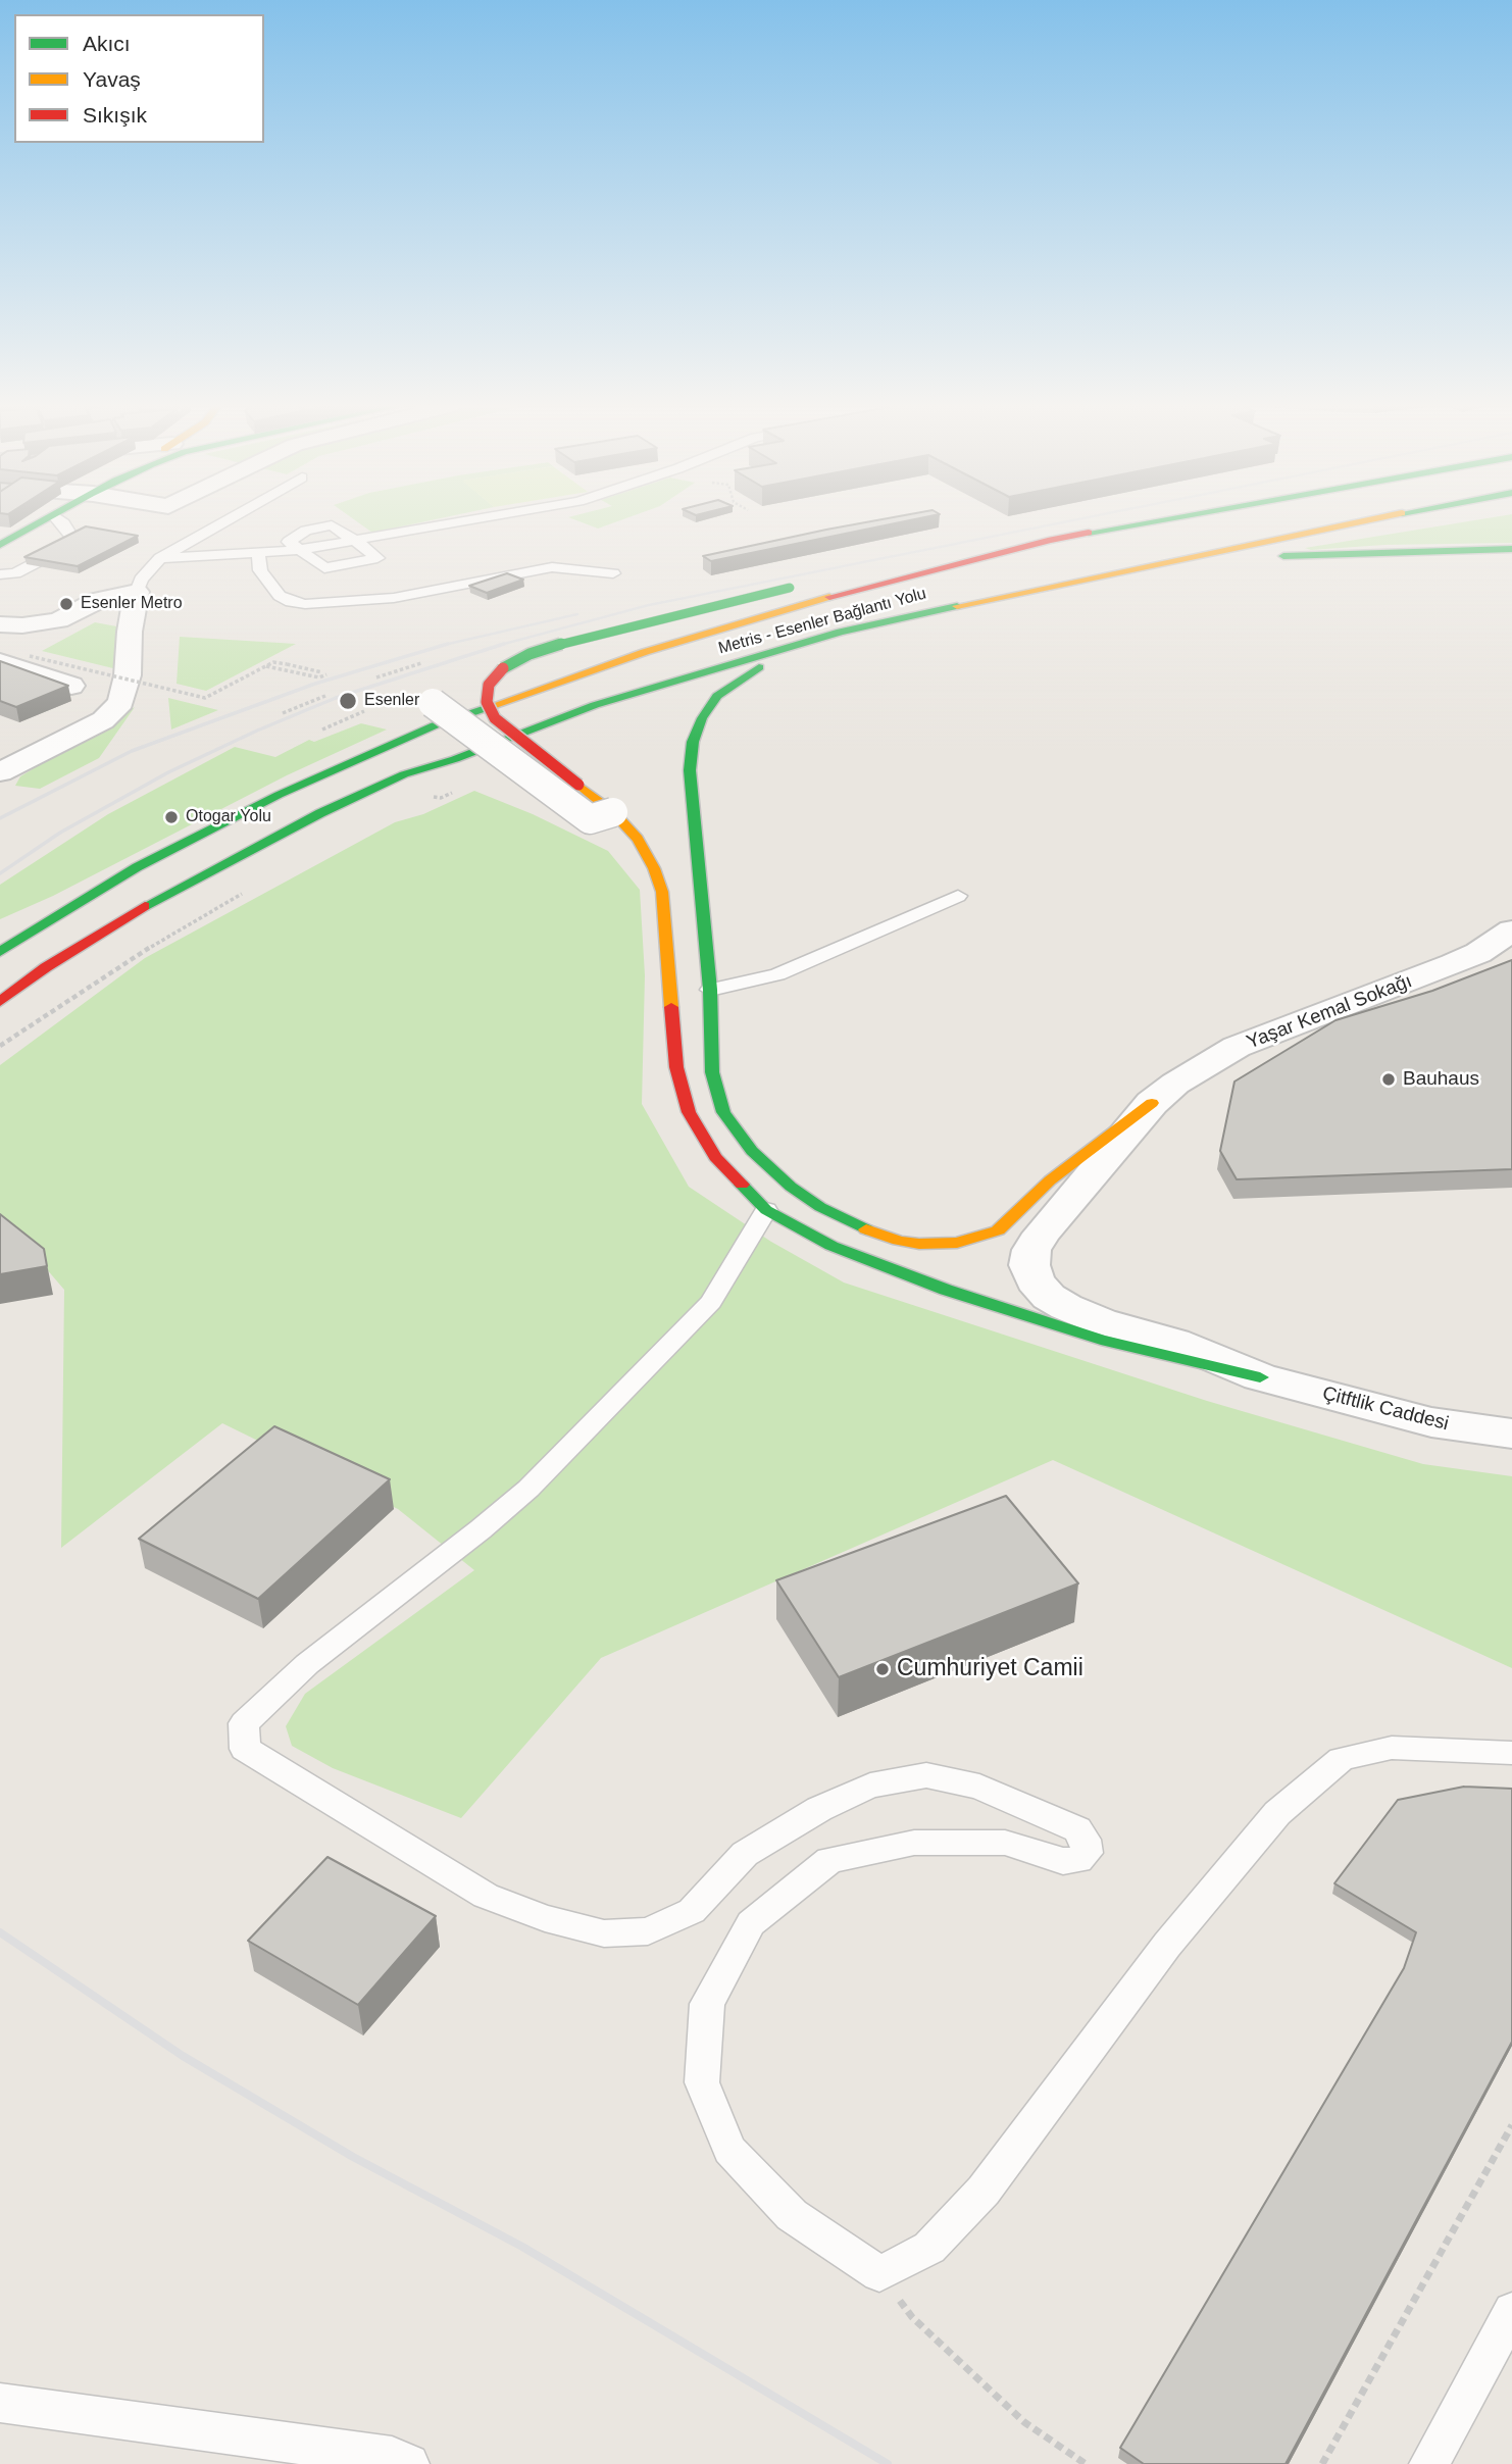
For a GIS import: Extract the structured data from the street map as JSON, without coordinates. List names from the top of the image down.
{
  "streets": {
    "street": ["Yaşar Kemal Sokağı", "Çitftlik Caddesi"]
  },
  "crossings": [
    ["Yaşar Kemal Sokağı", "Çitftlik Caddesi"]
  ],
  "places": [
    "Esenler Metro",
    "Esenler",
    "Otogar Yolu",
    "Bauhaus",
    "Cumhuriyet Camii"
  ],
  "legend": ["Akıcı", "Yavaş", "Sıkışık"]
}
